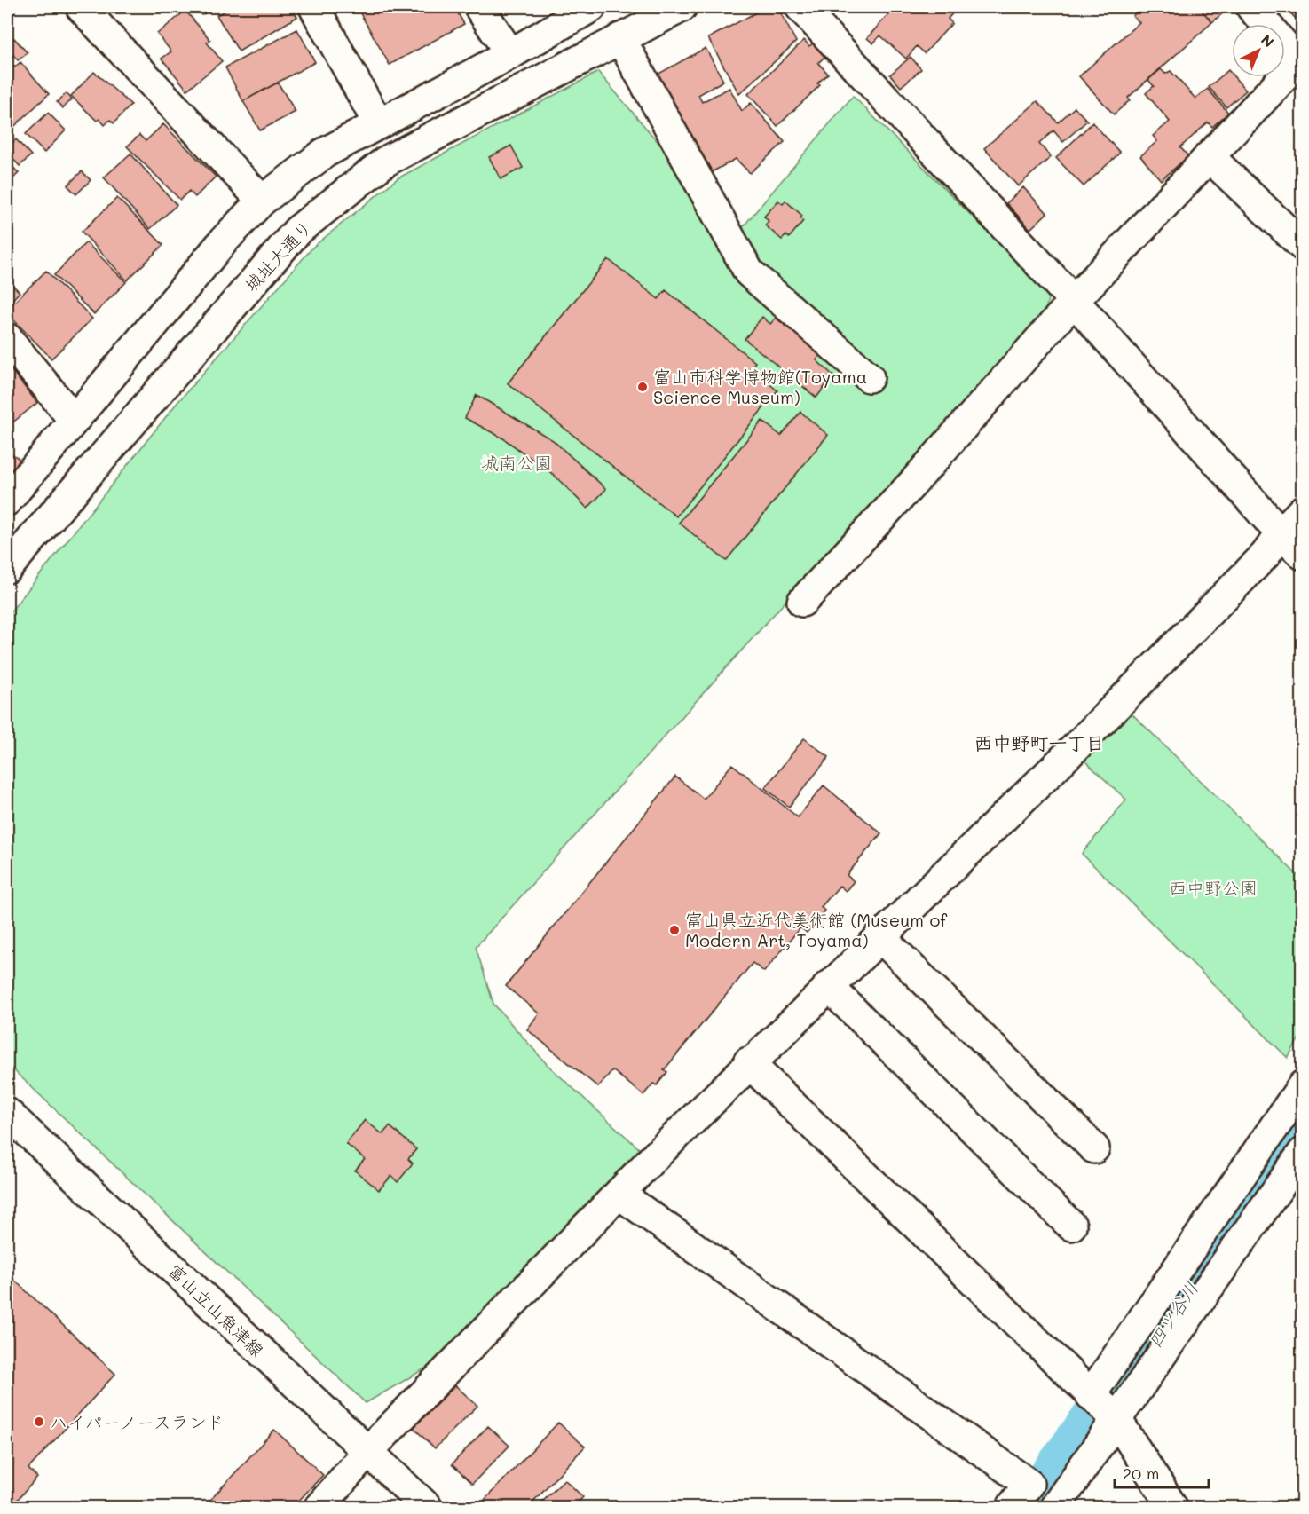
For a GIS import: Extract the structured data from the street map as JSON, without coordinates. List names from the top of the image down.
{
  "streets": {
    "main road": ["城址大通り", "富山立山魚津線"]
  },
  "districts": ["西中野町一丁目"],
  "water": ["四ツ谷川"],
  "parks": ["城南公園", "西中野公園"],
  "places": ["富山市科学博物館(Toyama Science Museum)", "富山県立近代美術館 (Museum of Modern Art, Toyama)", "ハイパーノースランド"],
  "scale_bar": "20 m",
  "north": "top right"
}
